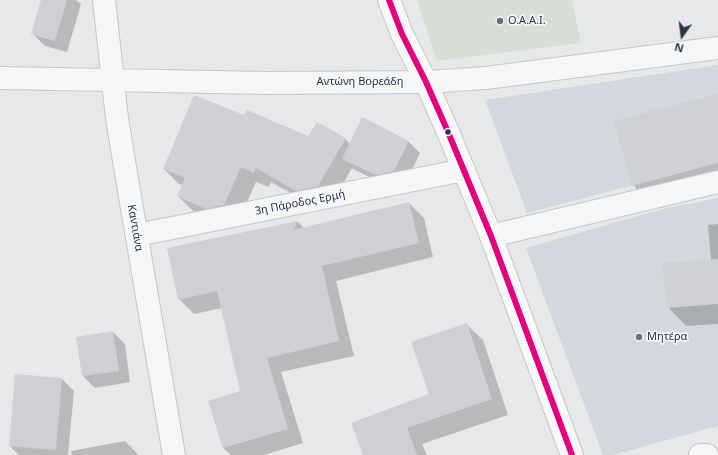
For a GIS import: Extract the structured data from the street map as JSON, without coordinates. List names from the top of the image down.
{
  "streets": {
    "street": ["Αντώνη Βορεάδη", "3η Πάροδος Ερμή", "Καντιάνα"]
  },
  "crossings": [
    ["Αντώνη Βορεάδη", "Καντιάνα"],
    ["3η Πάροδος Ερμή", "Καντιάνα"]
  ],
  "places": ["Ο.Α.Α.Ι.", "Μητέρα"],
  "north": "bottom"
}
